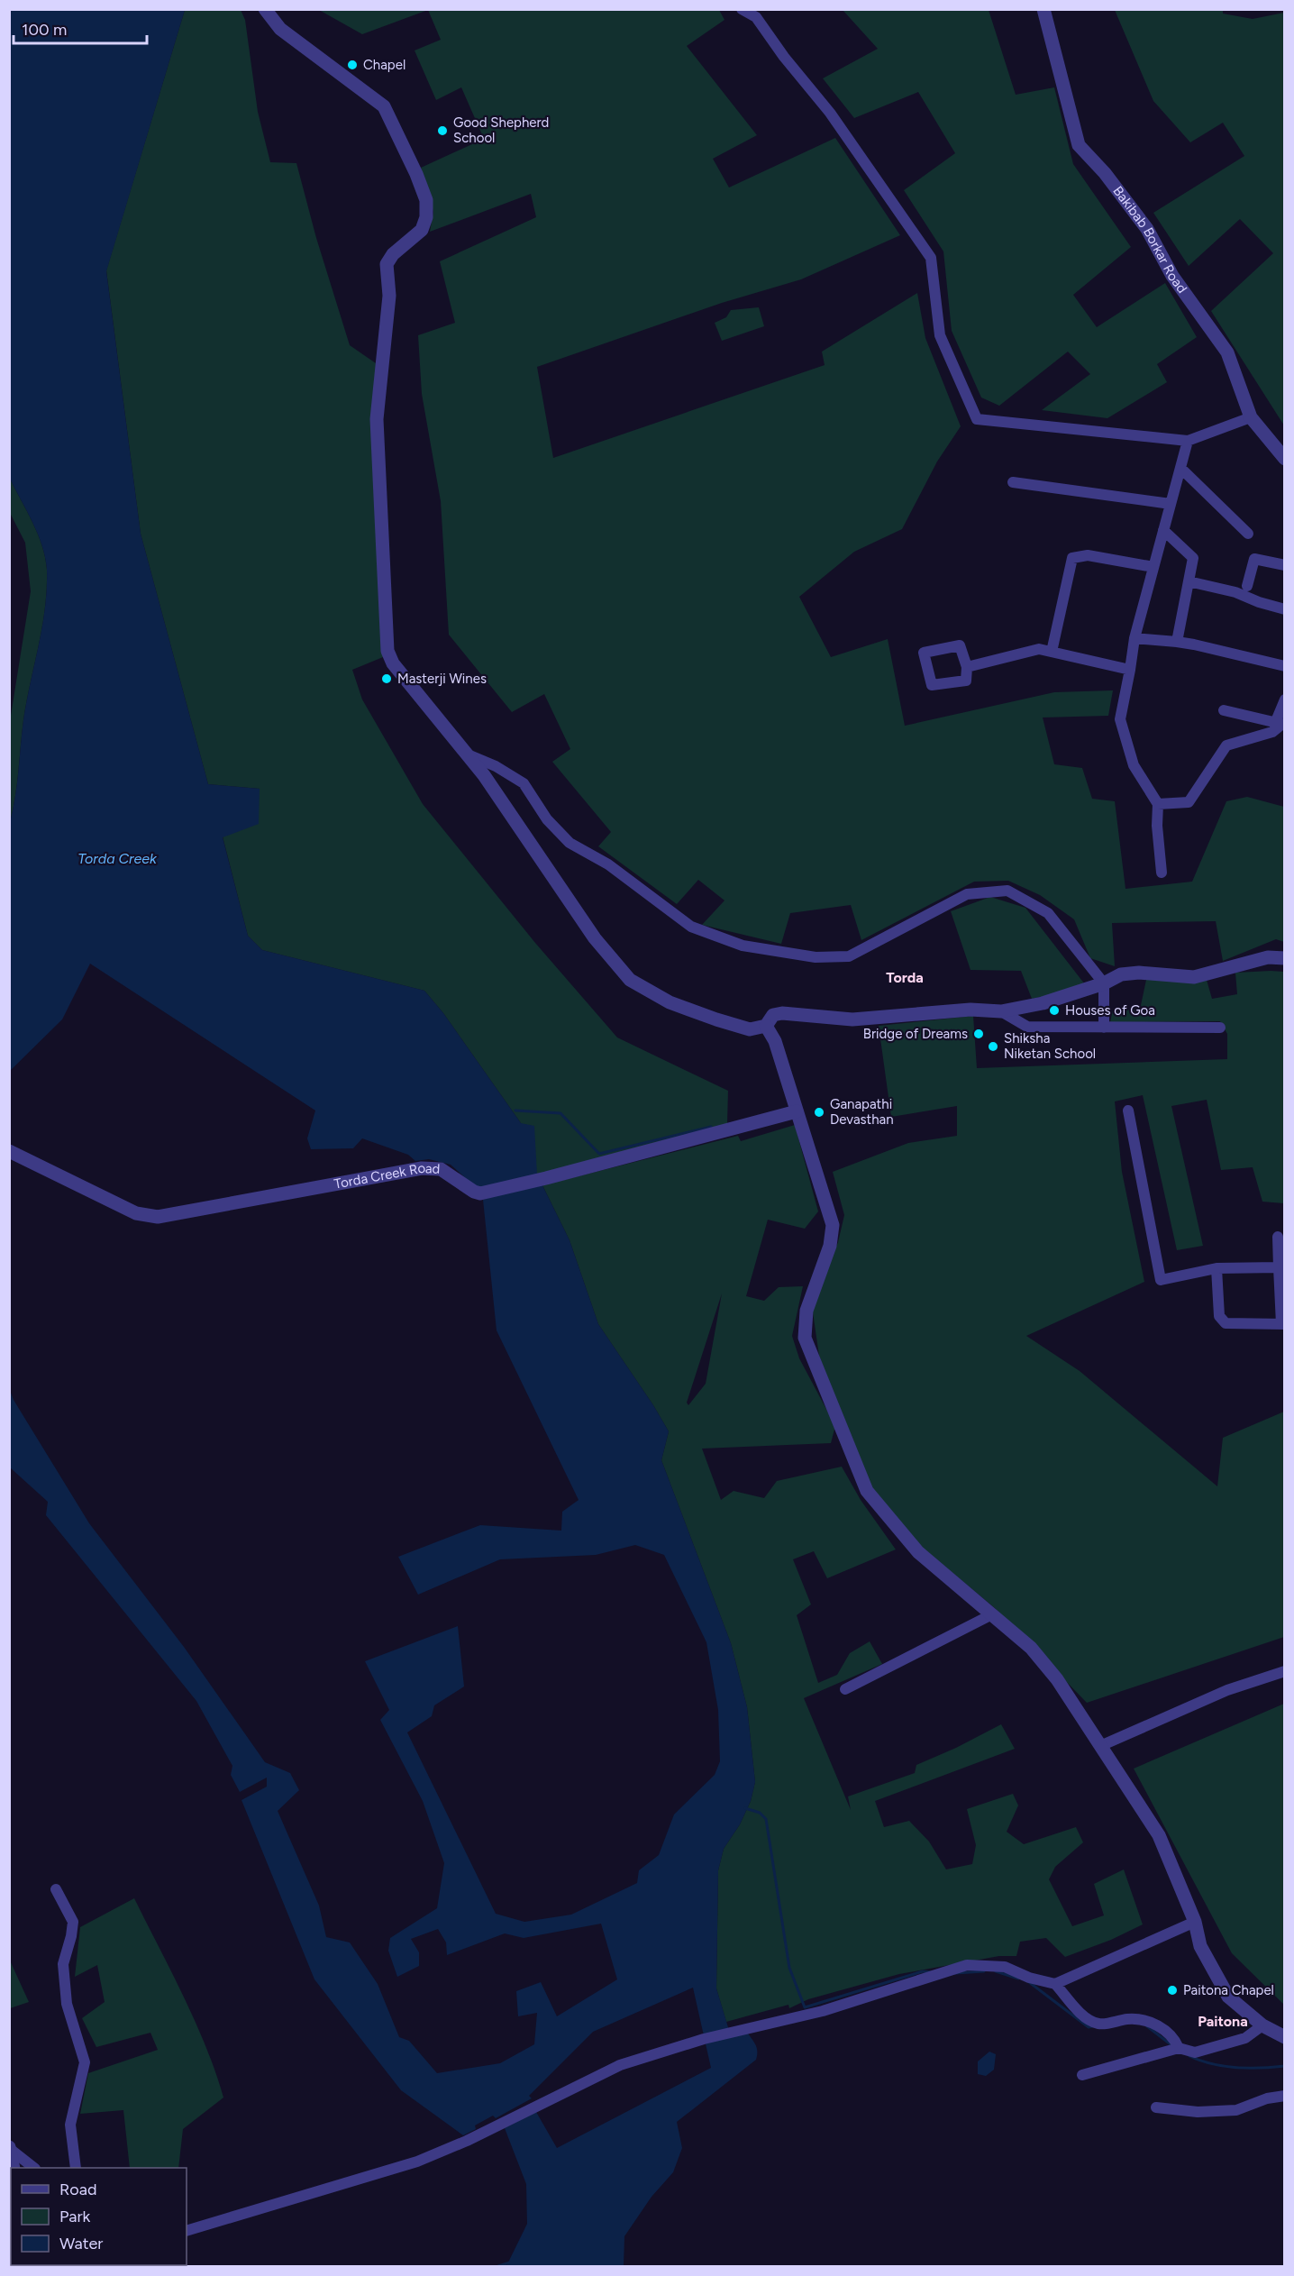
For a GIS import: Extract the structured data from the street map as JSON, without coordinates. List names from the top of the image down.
{
  "streets": {
    "street": ["Bakibab Borkar Road", "Torda Creek Road"]
  },
  "districts": ["Torda", "Paitona"],
  "water": ["Torda Creek"],
  "places": [
    "Chapel",
    "Good Shepherd School",
    "Masterji Wines",
    "Houses of Goa",
    "Bridge of Dreams",
    "Shiksha Niketan School",
    "Ganapathi Devasthan",
    "Paitona Chapel"
  ],
  "legend": ["Road", "Park", "Water"],
  "scale_bar": "100 m"
}
